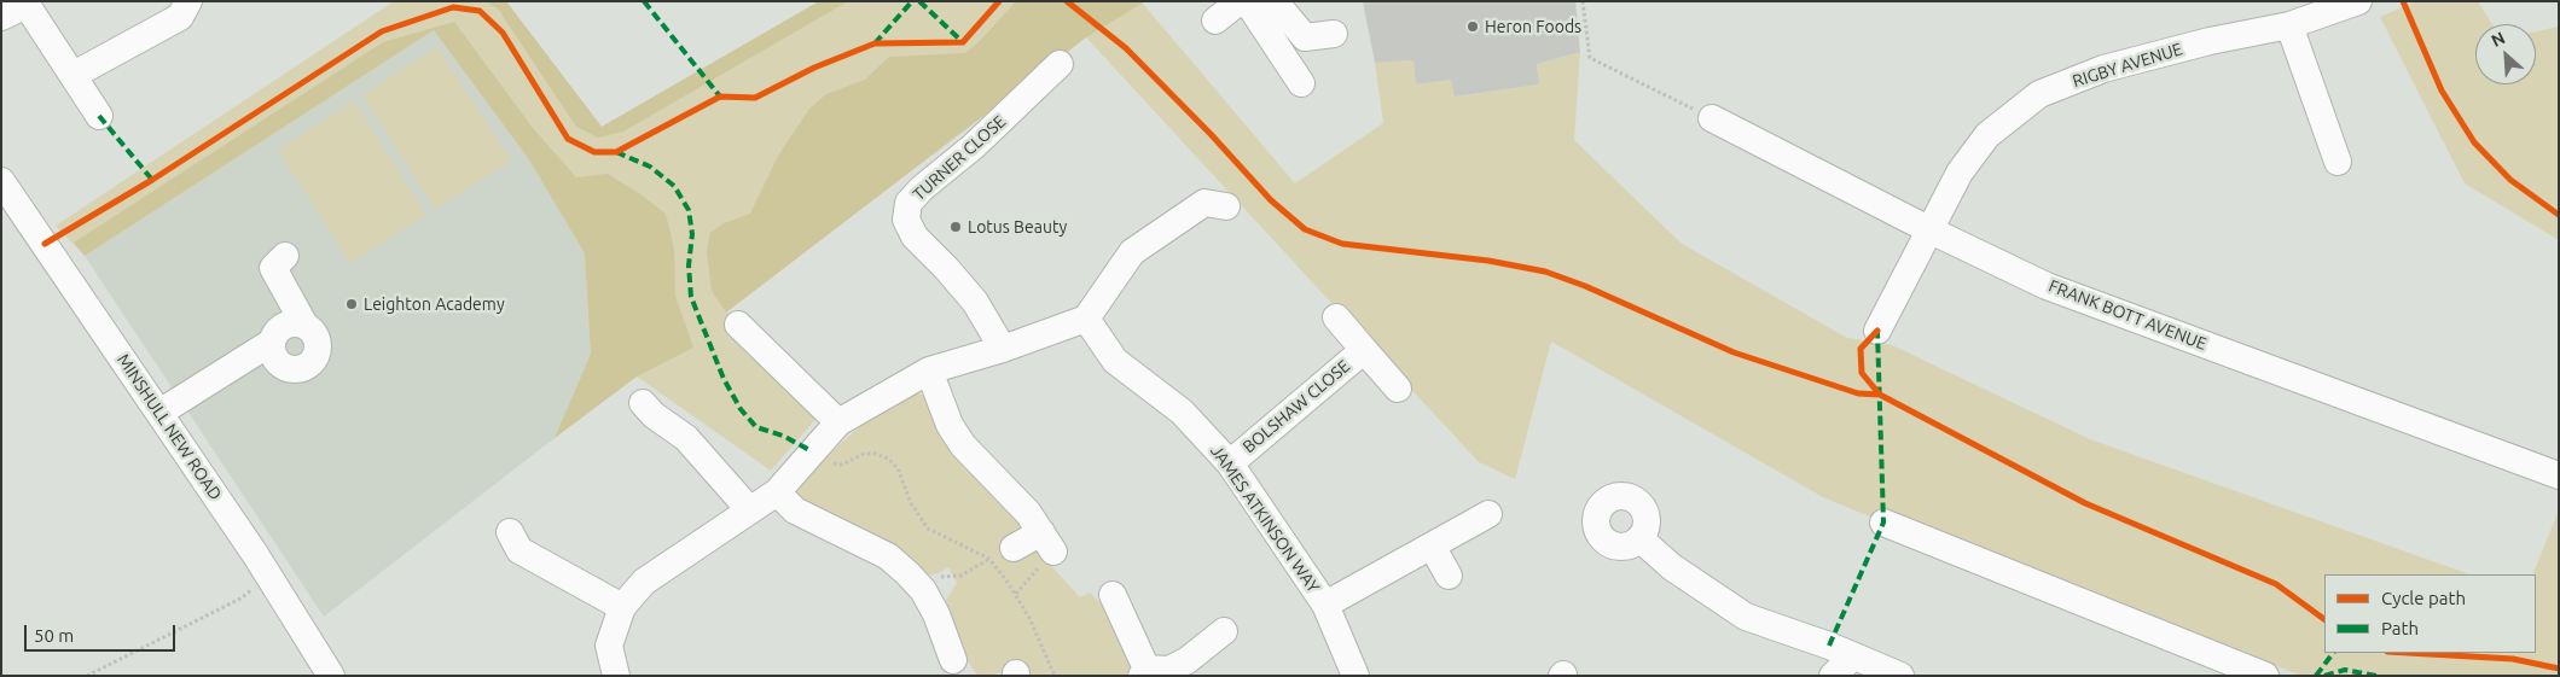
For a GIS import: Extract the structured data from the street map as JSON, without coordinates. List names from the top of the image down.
{
  "streets": {
    "street": [
      "RIGBY AVENUE",
      "TURNER CLOSE",
      "FRANK BOTT AVENUE",
      "BOLSHAW CLOSE",
      "MINSHULL NEW ROAD",
      "JAMES ATKINSON WAY"
    ]
  },
  "crossings": [
    ["RIGBY AVENUE", "FRANK BOTT AVENUE"],
    ["BOLSHAW CLOSE", "JAMES ATKINSON WAY"]
  ],
  "places": ["Heron Foods", "Lotus Beauty", "Leighton Academy"],
  "legend": ["Cycle path", "Path"],
  "scale_bar": "50 m",
  "north": "top left"
}
